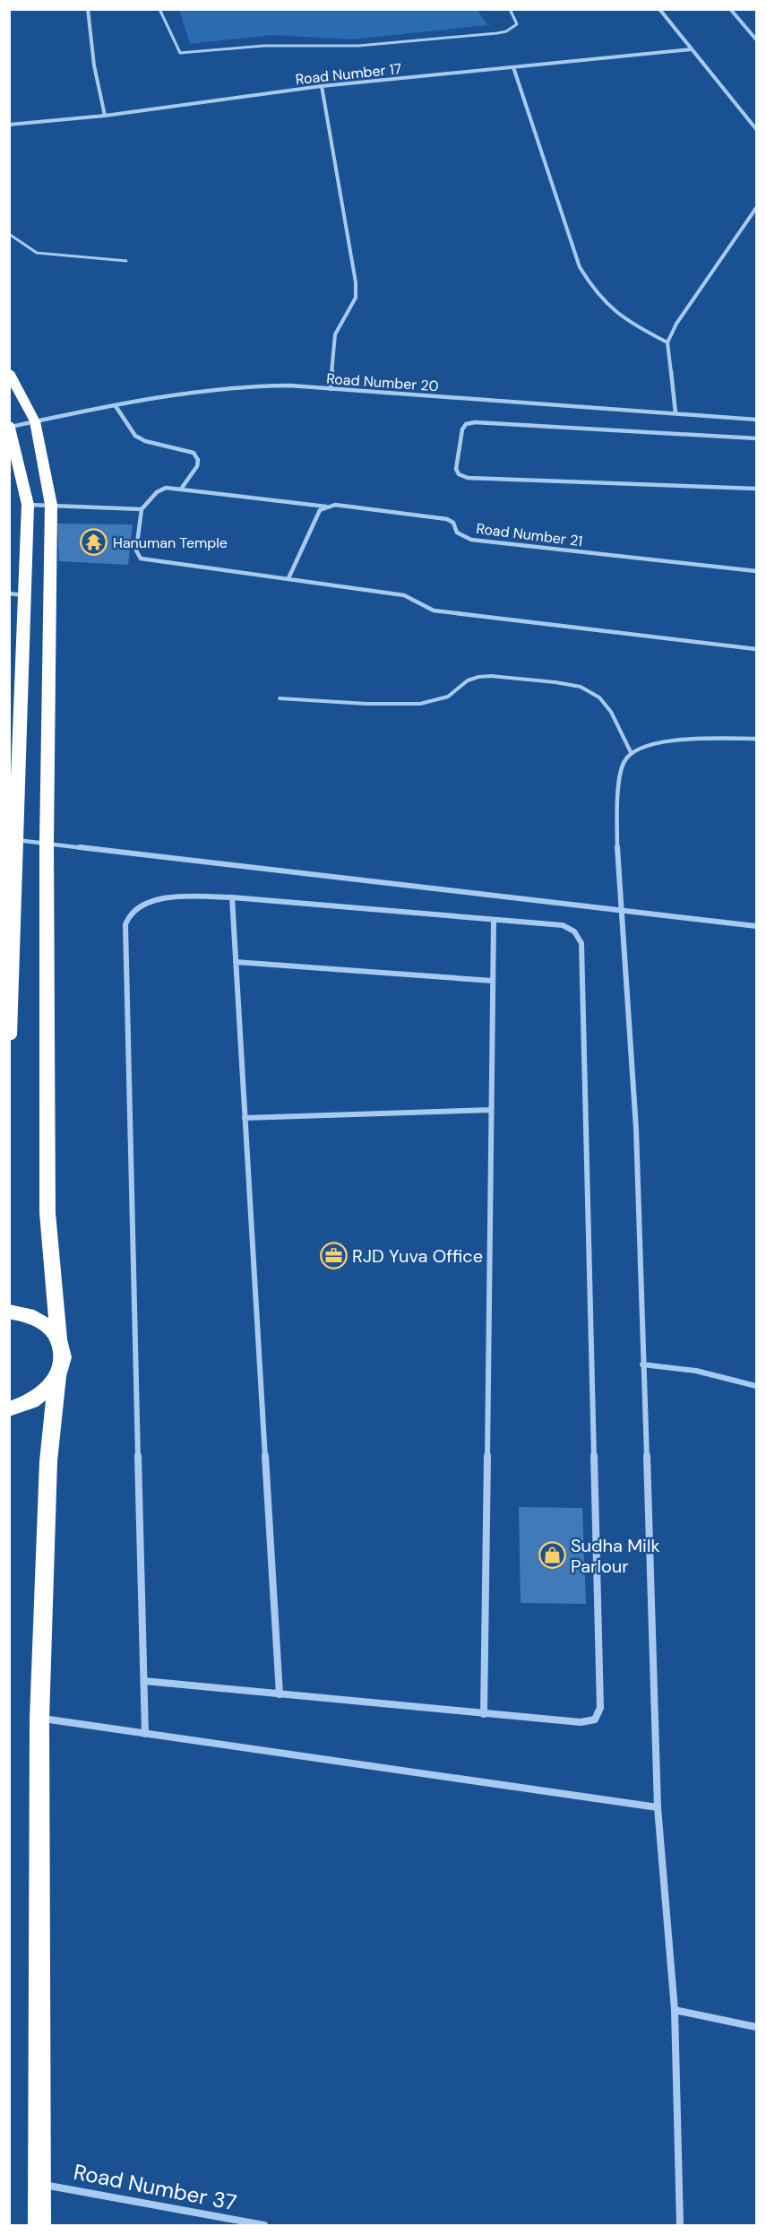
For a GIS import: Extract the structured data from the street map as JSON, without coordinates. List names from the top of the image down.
{
  "streets": {
    "street": [
      "Road Number 17",
      "Road Number 20",
      "Road Number 21",
      "Road Number 37"
    ]
  },
  "places": {
    "temple": ["Hanuman Temple"],
    "office": ["RJD Yuva Office"],
    "shop": ["Sudha Milk Parlour"]
  }
}
